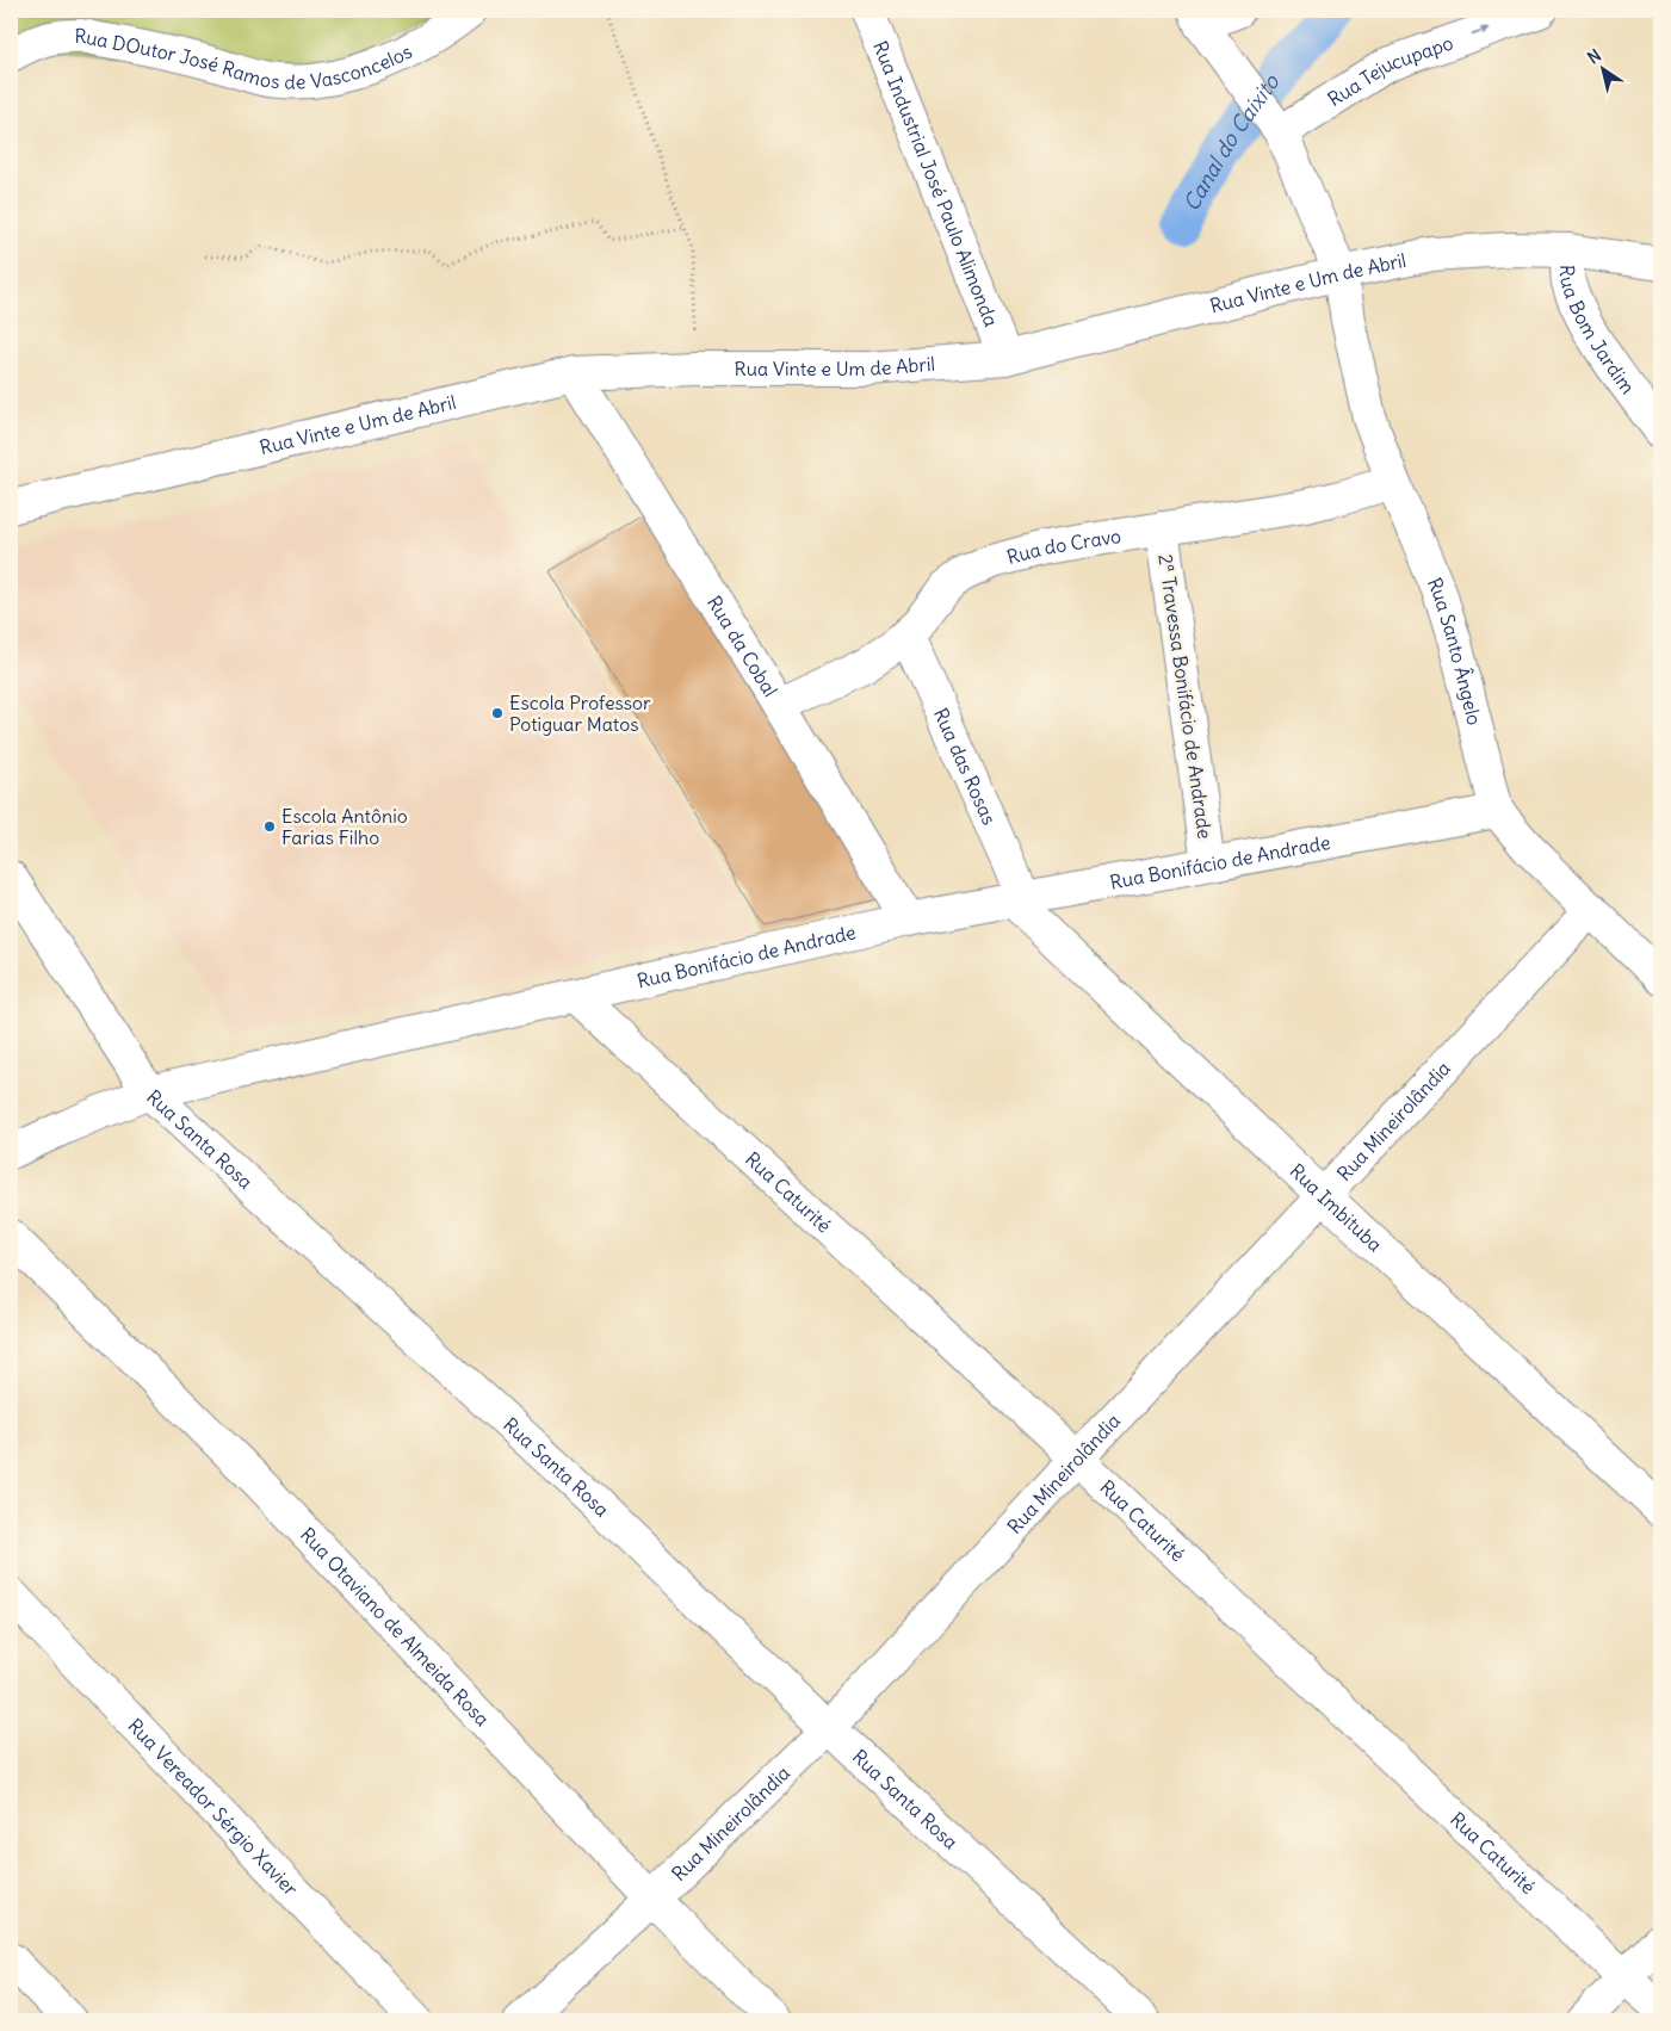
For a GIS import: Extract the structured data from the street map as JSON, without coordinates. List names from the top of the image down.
{
  "streets": {
    "street": [
      "Rua DOutor José Ramos de Vasconcelos",
      "Rua Tejucupapo",
      "Rua Industrial José Paulo Alimonda",
      "Rua Vinte e Um de Abril",
      "Rua Bom Jardim",
      "Rua do Cravo",
      "Rua da Cobal",
      "Rua Santo Ângelo",
      "2ª Travessa Bonifácio de Andrade",
      "Rua das Rosas",
      "Rua Bonifácio de Andrade",
      "Rua Mineirolândia",
      "Rua Santa Rosa",
      "Rua Caturité",
      "Rua Imbituba",
      "Rua Otaviano de Almeida Rosa",
      "Rua Vereador Sérgio Xavier"
    ]
  },
  "crossings": [
    ["Rua Tejucupapo", "Rua Santo Ângelo"],
    ["Rua Industrial José Paulo Alimonda", "Rua Vinte e Um de Abril"],
    ["Rua Vinte e Um de Abril", "Rua Bom Jardim"],
    ["Rua Vinte e Um de Abril", "Rua da Cobal"],
    ["Rua Vinte e Um de Abril", "Rua Santo Ângelo"],
    ["Rua do Cravo", "Rua da Cobal"],
    ["Rua do Cravo", "Rua Santo Ângelo"],
    ["Rua do Cravo", "2ª Travessa Bonifácio de Andrade"],
    ["Rua do Cravo", "Rua das Rosas"],
    ["Rua da Cobal", "Rua Bonifácio de Andrade"],
    ["Rua Santo Ângelo", "Rua Bonifácio de Andrade"],
    ["Rua Santo Ângelo", "Rua Mineirolândia"],
    ["2ª Travessa Bonifácio de Andrade", "Rua Bonifácio de Andrade"],
    ["Rua das Rosas", "Rua Bonifácio de Andrade"],
    ["Rua das Rosas", "Rua Imbituba"],
    ["Rua Bonifácio de Andrade", "Rua Santa Rosa"],
    ["Rua Bonifácio de Andrade", "Rua Caturité"],
    ["Rua Bonifácio de Andrade", "Rua Imbituba"],
    ["Rua Mineirolândia", "Rua Santa Rosa"],
    ["Rua Mineirolândia", "Rua Caturité"],
    ["Rua Mineirolândia", "Rua Imbituba"],
    ["Rua Mineirolândia", "Rua Otaviano de Almeida Rosa"]
  ],
  "one_way": ["Rua Tejucupapo"],
  "water": ["Canal do Caixito"],
  "places": ["Escola Professor Potiguar Matos", "Escola Antônio Farias Filho"],
  "north": "top left"
}
